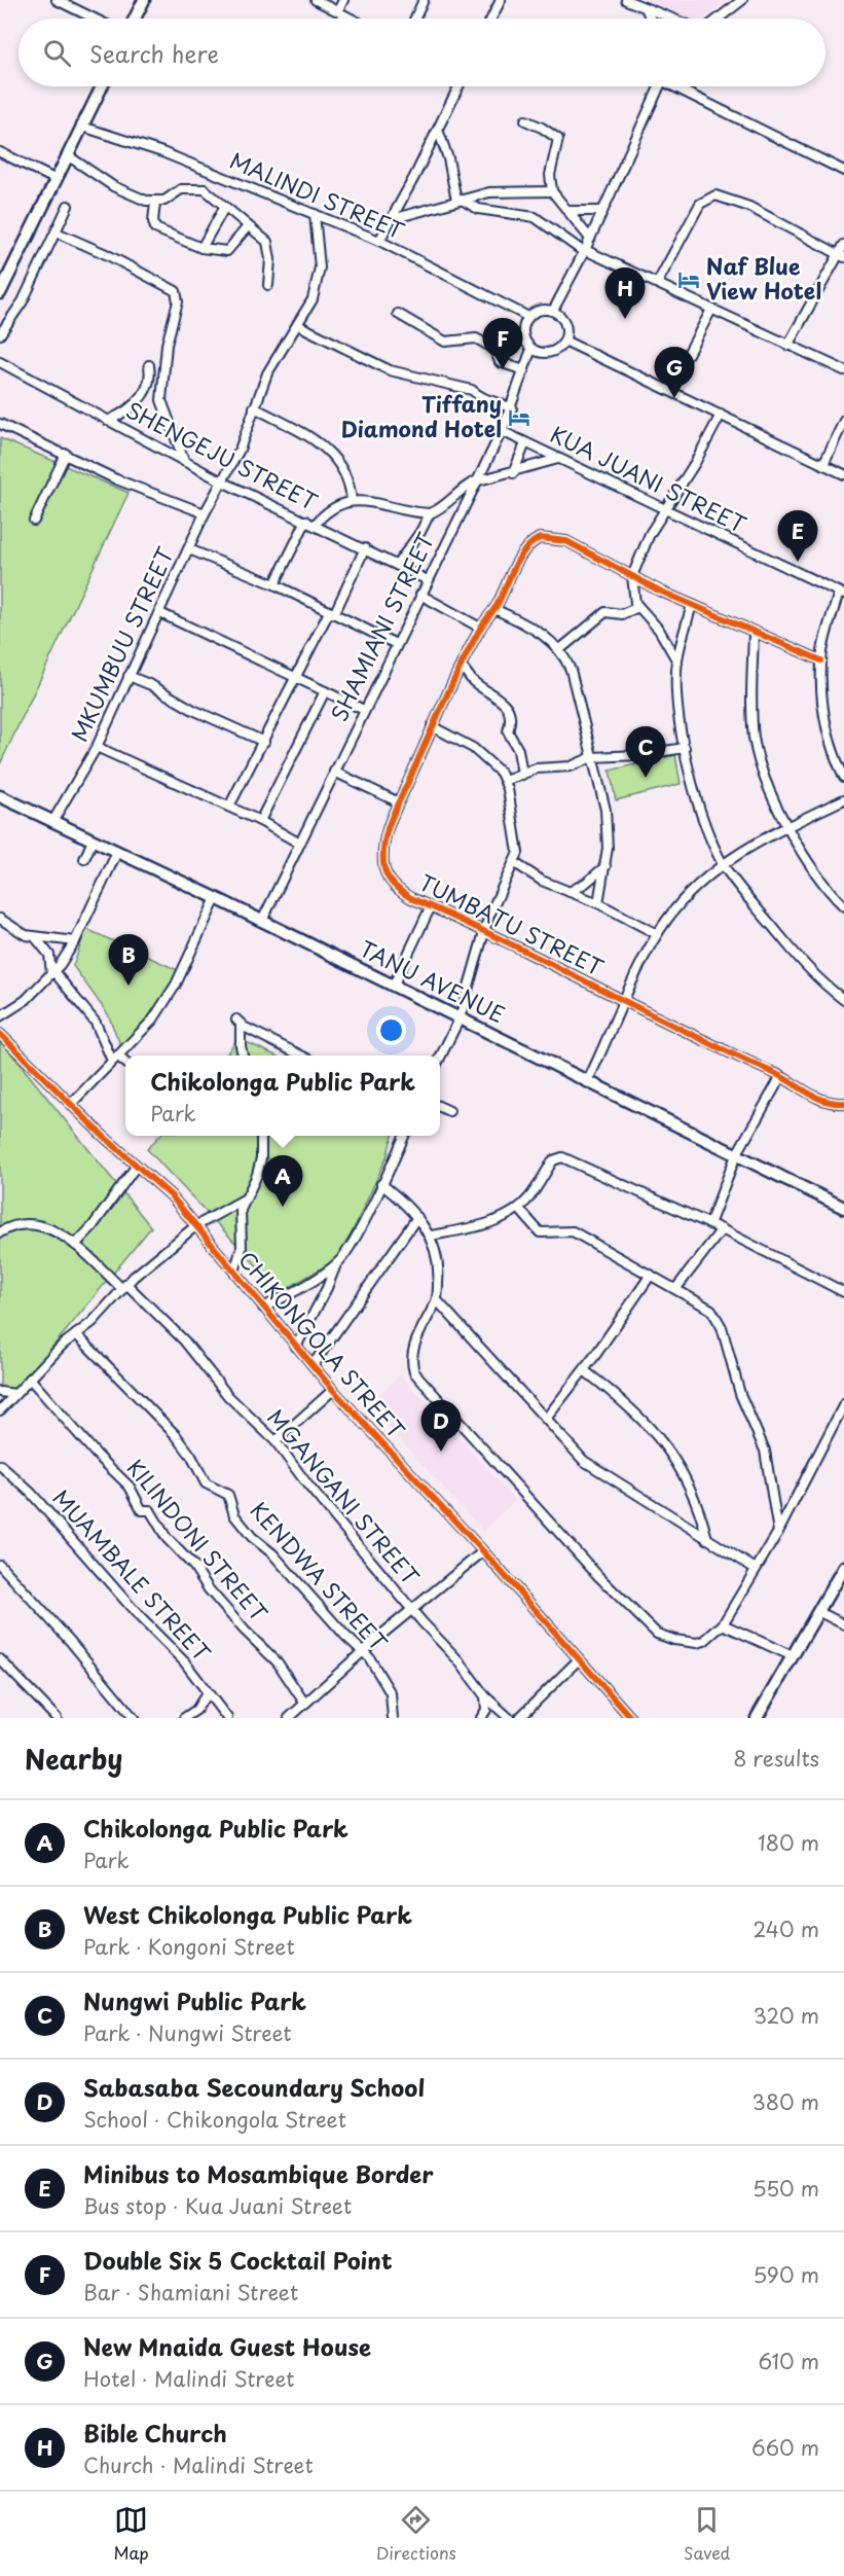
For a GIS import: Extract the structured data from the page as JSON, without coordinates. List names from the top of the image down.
{
  "streets": {
    "street": [
      "MALINDI STREET",
      "SHENGEJU STREET",
      "KUA JUANI STREET",
      "SHAMIANI STREET",
      "MKUMBUU STREET",
      "TUMBATU STREET",
      "TANU AVENUE",
      "CHIKONGOLA STREET",
      "MGANGANI STREET",
      "KILINDONI STREET",
      "MUAMBALE STREET",
      "KENDWA STREET"
    ]
  },
  "crossings": [
    ["MALINDI STREET", "SHAMIANI STREET"],
    ["MALINDI STREET", "MKUMBUU STREET"],
    ["SHENGEJU STREET", "SHAMIANI STREET"],
    ["SHENGEJU STREET", "MKUMBUU STREET"],
    ["KUA JUANI STREET", "SHAMIANI STREET"],
    ["SHAMIANI STREET", "TANU AVENUE"],
    ["MKUMBUU STREET", "TANU AVENUE"]
  ],
  "places": {
    "hotel": ["Naf Blue View Hotel", "Tiffany Diamond Hotel"]
  },
  "page": {
    "search": "Search here",
    "pins": [
      "H",
      "F",
      "G",
      "E",
      "C",
      "B",
      "A",
      "D"
    ],
    "popup": ["Chikolonga Public Park", "Park"],
    "heading": ["Nearby", "8 results"],
    "list": [
      {
        "mark": "A",
        "name": "Chikolonga Public Park",
        "note": "Park",
        "value": "180 m"
      },
      {
        "mark": "B",
        "name": "West Chikolonga Public Park",
        "note": "Park · Kongoni Street",
        "value": "240 m"
      },
      {
        "mark": "C",
        "name": "Nungwi Public Park",
        "note": "Park · Nungwi Street",
        "value": "320 m"
      },
      {
        "mark": "D",
        "name": "Sabasaba Secoundary School",
        "note": "School · Chikongola Street",
        "value": "380 m"
      },
      {
        "mark": "E",
        "name": "Minibus to Mosambique Border",
        "note": "Bus stop · Kua Juani Street",
        "value": "550 m"
      },
      {
        "mark": "F",
        "name": "Double Six 5 Cocktail Point",
        "note": "Bar · Shamiani Street",
        "value": "590 m"
      },
      {
        "mark": "G",
        "name": "New Mnaida Guest House",
        "note": "Hotel · Malindi Street",
        "value": "610 m"
      },
      {
        "mark": "H",
        "name": "Bible Church",
        "note": "Church · Malindi Street",
        "value": "660 m"
      }
    ],
    "nav": ["Map", "Directions", "Saved"]
  }
}
